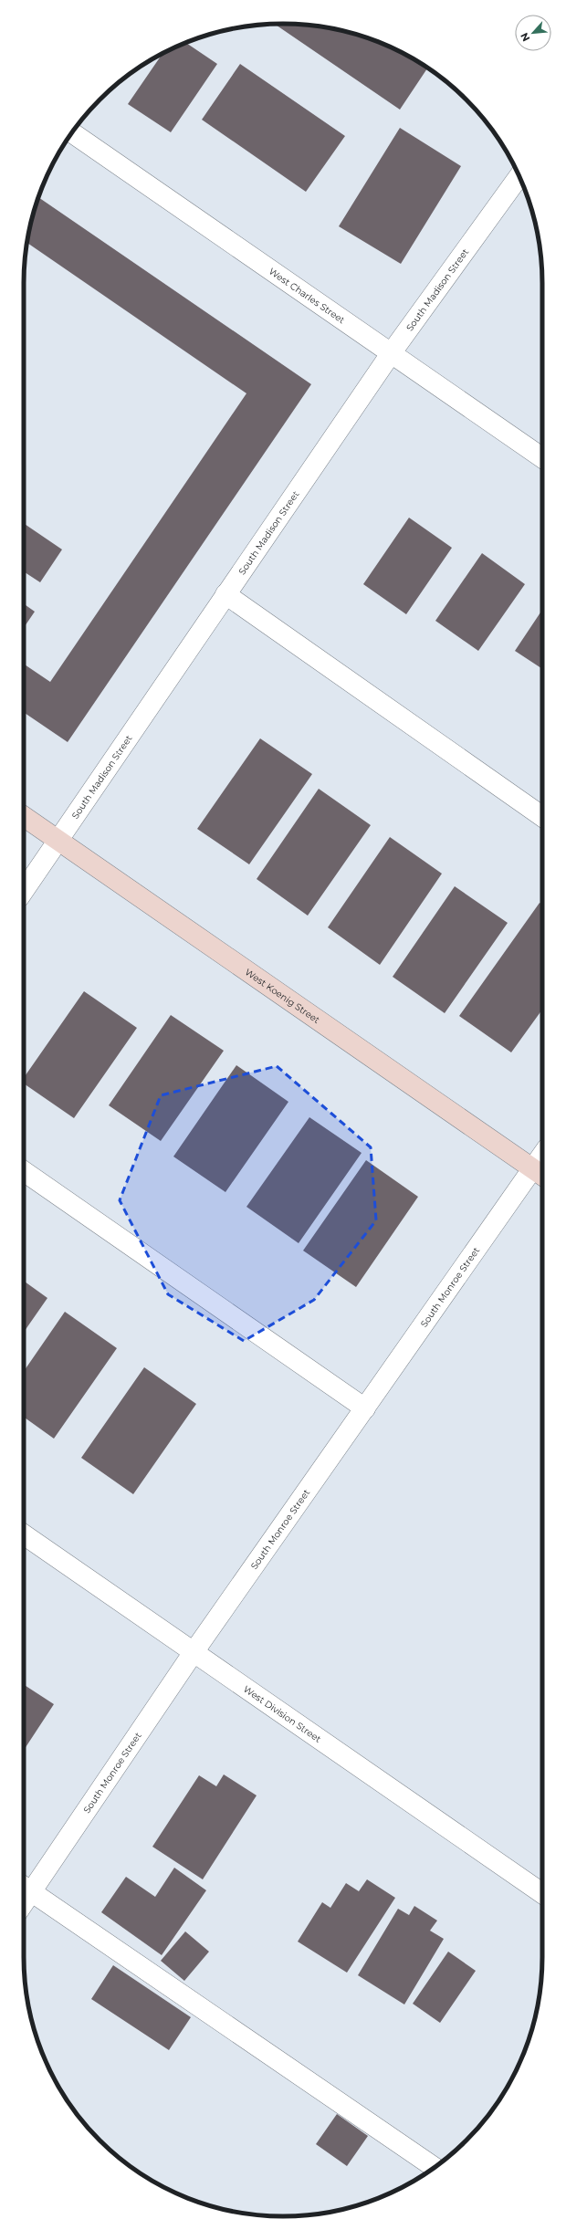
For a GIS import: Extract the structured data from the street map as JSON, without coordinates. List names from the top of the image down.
{
  "streets": {
    "street": [
      "South Madison Street",
      "West Charles Street",
      "West Koenig Street",
      "South Monroe Street",
      "West Division Street"
    ]
  },
  "crossings": [
    ["South Madison Street", "West Charles Street"],
    ["South Madison Street", "West Koenig Street"],
    ["West Koenig Street", "South Monroe Street"],
    ["South Monroe Street", "West Division Street"]
  ],
  "north": "bottom left"
}
